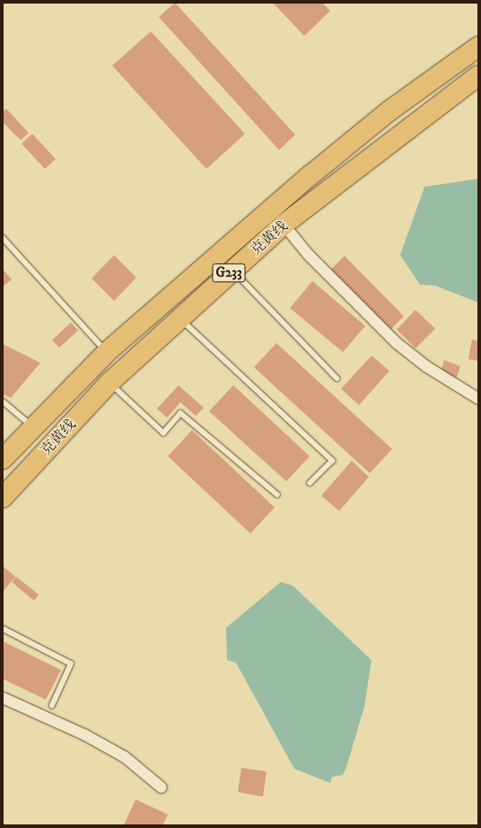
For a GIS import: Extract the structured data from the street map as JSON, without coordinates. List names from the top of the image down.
{
  "streets": {
    "highway": ["克黄线", "G233"]
  }
}
